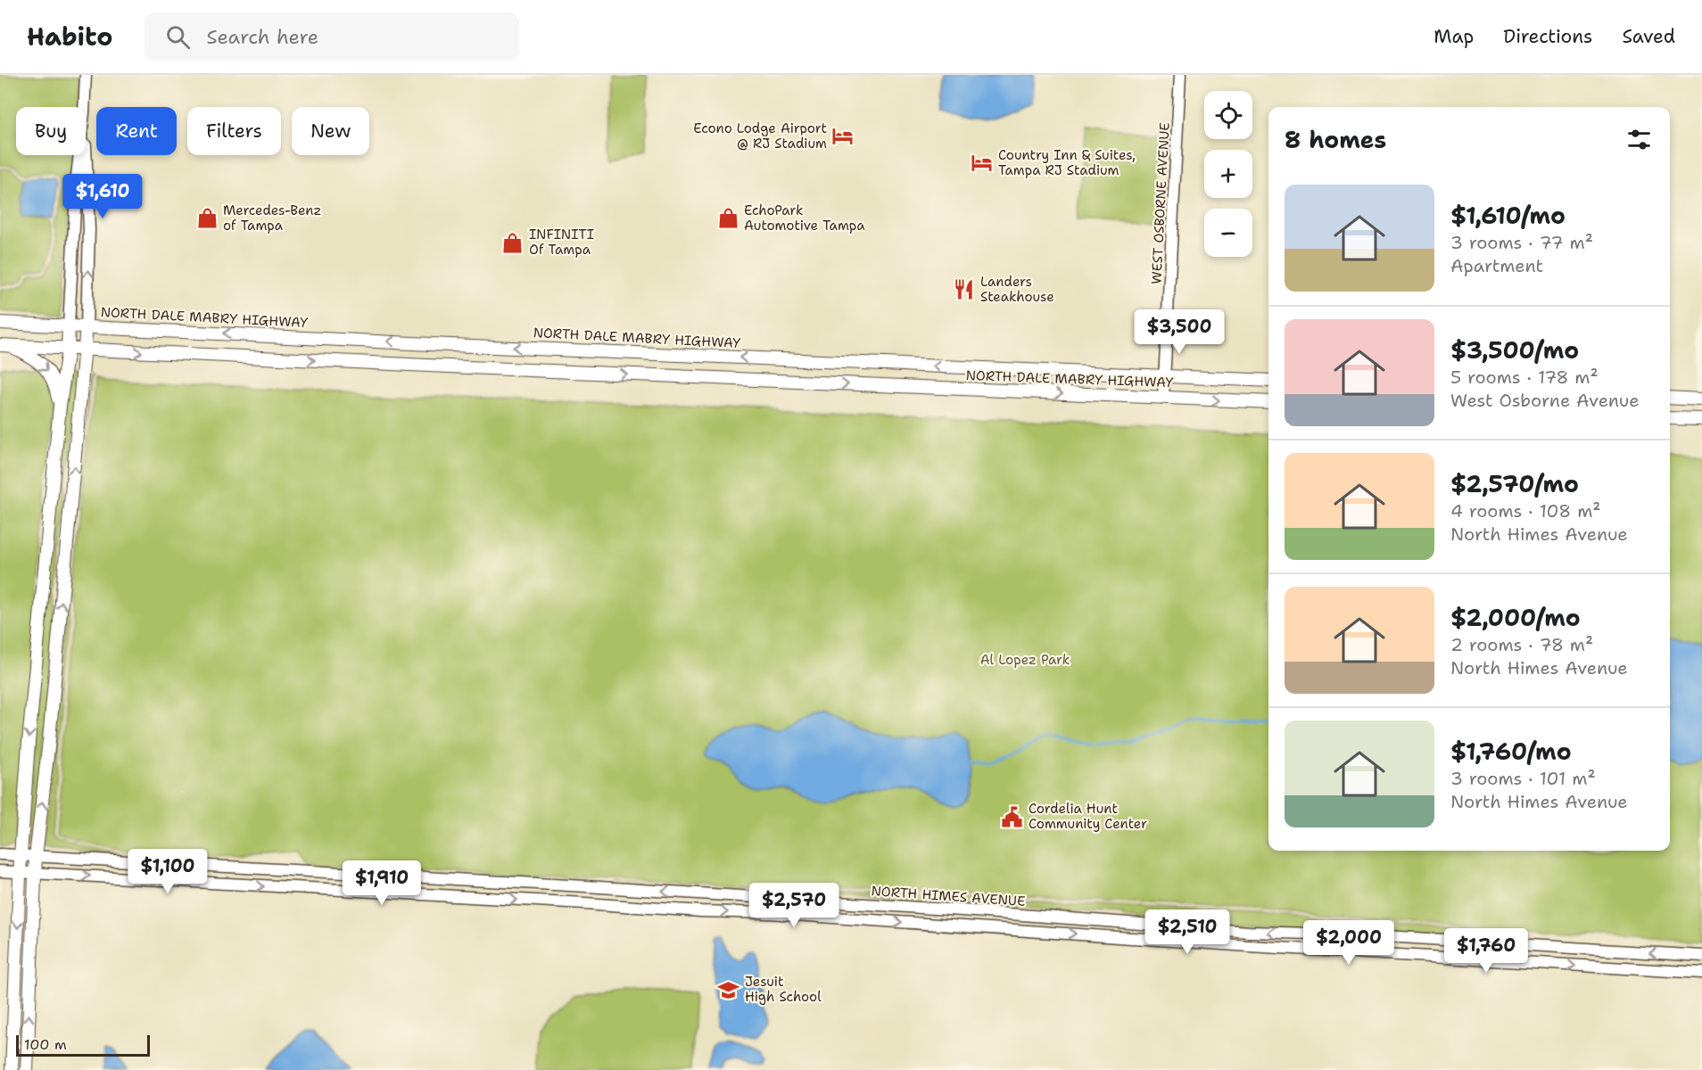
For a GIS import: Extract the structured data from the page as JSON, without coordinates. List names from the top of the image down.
{
  "streets": {
    "main road": ["NORTH DALE MABRY HIGHWAY"],
    "street": ["WEST OSBORNE AVENUE", "NORTH HIMES AVENUE"]
  },
  "crossings": [
    ["WEST OSBORNE AVENUE", "NORTH DALE MABRY HIGHWAY"]
  ],
  "parks": ["Al Lopez Park"],
  "places": {
    "hotel": ["Econo Lodge Airport @ RJ Stadium", "Country Inn & Suites, Tampa RJ Stadium"],
    "shop": ["Mercedes-Benz of Tampa", "EchoPark Automotive Tampa", "INFINITI Of Tampa"],
    "restaurant": ["Landers Steakhouse"],
    "public building": ["Cordelia Hunt Community Center"],
    "school or university": ["Jesuit High School"]
  },
  "scale_bar": "100 m",
  "page": {
    "header": "Habito",
    "search": "Search here",
    "nav": ["Map", "Directions", "Saved"],
    "map_buttons": ["+", "−"],
    "chip": [
      "Buy",
      "Rent",
      "Filters",
      "New"
    ],
    "heading": "8 homes",
    "list": [
      {
        "name": "$1,610/mo",
        "note": "3 rooms · 77 m² · Apartment"
      },
      {
        "name": "$3,500/mo",
        "note": "5 rooms · 178 m² · West Osborne Avenue"
      },
      {
        "name": "$2,570/mo",
        "note": "4 rooms · 108 m² · North Himes Avenue"
      },
      {
        "name": "$2,000/mo",
        "note": "2 rooms · 78 m² · North Himes Avenue"
      },
      {
        "name": "$1,760/mo",
        "note": "3 rooms · 101 m² · North Himes Avenue"
      }
    ],
    "price": [
      "$1,610",
      "$3,500",
      "$1,100",
      "$1,910",
      "$2,570",
      "$2,510",
      "$2,000",
      "$1,760"
    ],
    "scale": "100 m"
  }
}
